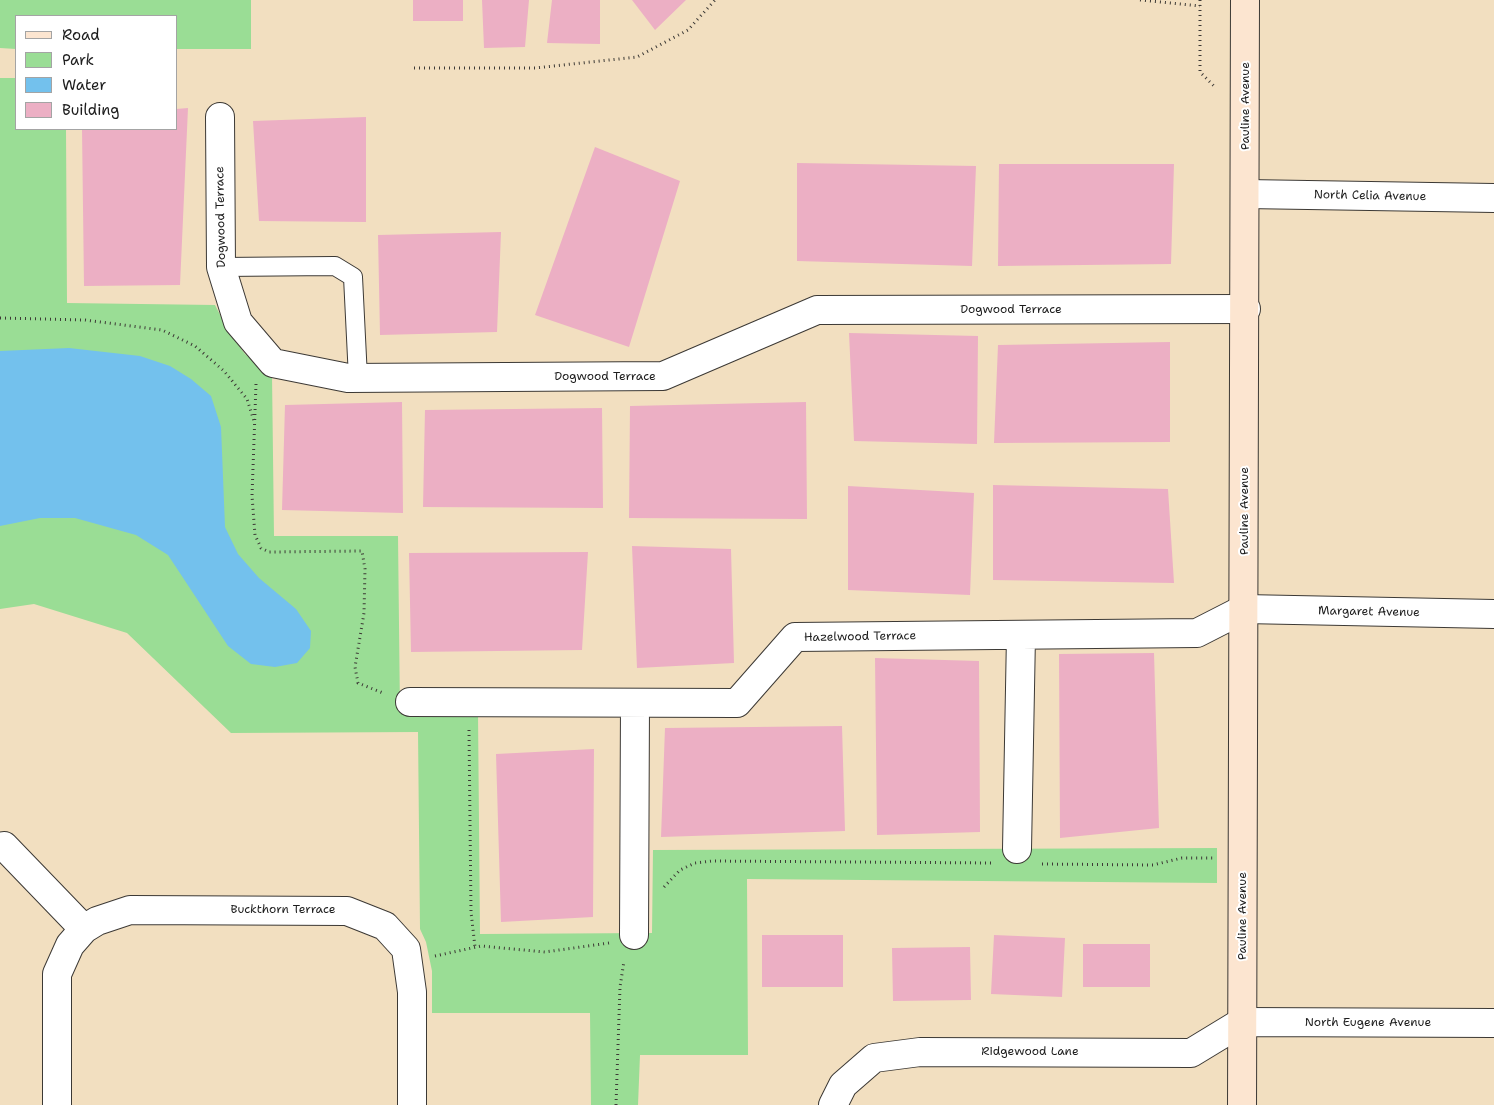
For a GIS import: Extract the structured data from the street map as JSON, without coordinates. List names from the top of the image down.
{
  "streets": {
    "street": [
      "Pauline Avenue",
      "North Celia Avenue",
      "Dogwood Terrace",
      "Margaret Avenue",
      "Hazelwood Terrace",
      "Buckthorn Terrace",
      "North Eugene Avenue",
      "Ridgewood Lane"
    ]
  },
  "crossings": [
    ["Pauline Avenue", "North Celia Avenue"],
    ["Pauline Avenue", "Dogwood Terrace"],
    ["Pauline Avenue", "Margaret Avenue"],
    ["Pauline Avenue", "Hazelwood Terrace"],
    ["Pauline Avenue", "North Eugene Avenue"],
    ["Pauline Avenue", "Ridgewood Lane"],
    ["Margaret Avenue", "Hazelwood Terrace"],
    ["North Eugene Avenue", "Ridgewood Lane"]
  ],
  "legend": [
    "Road",
    "Park",
    "Water",
    "Building"
  ]
}
